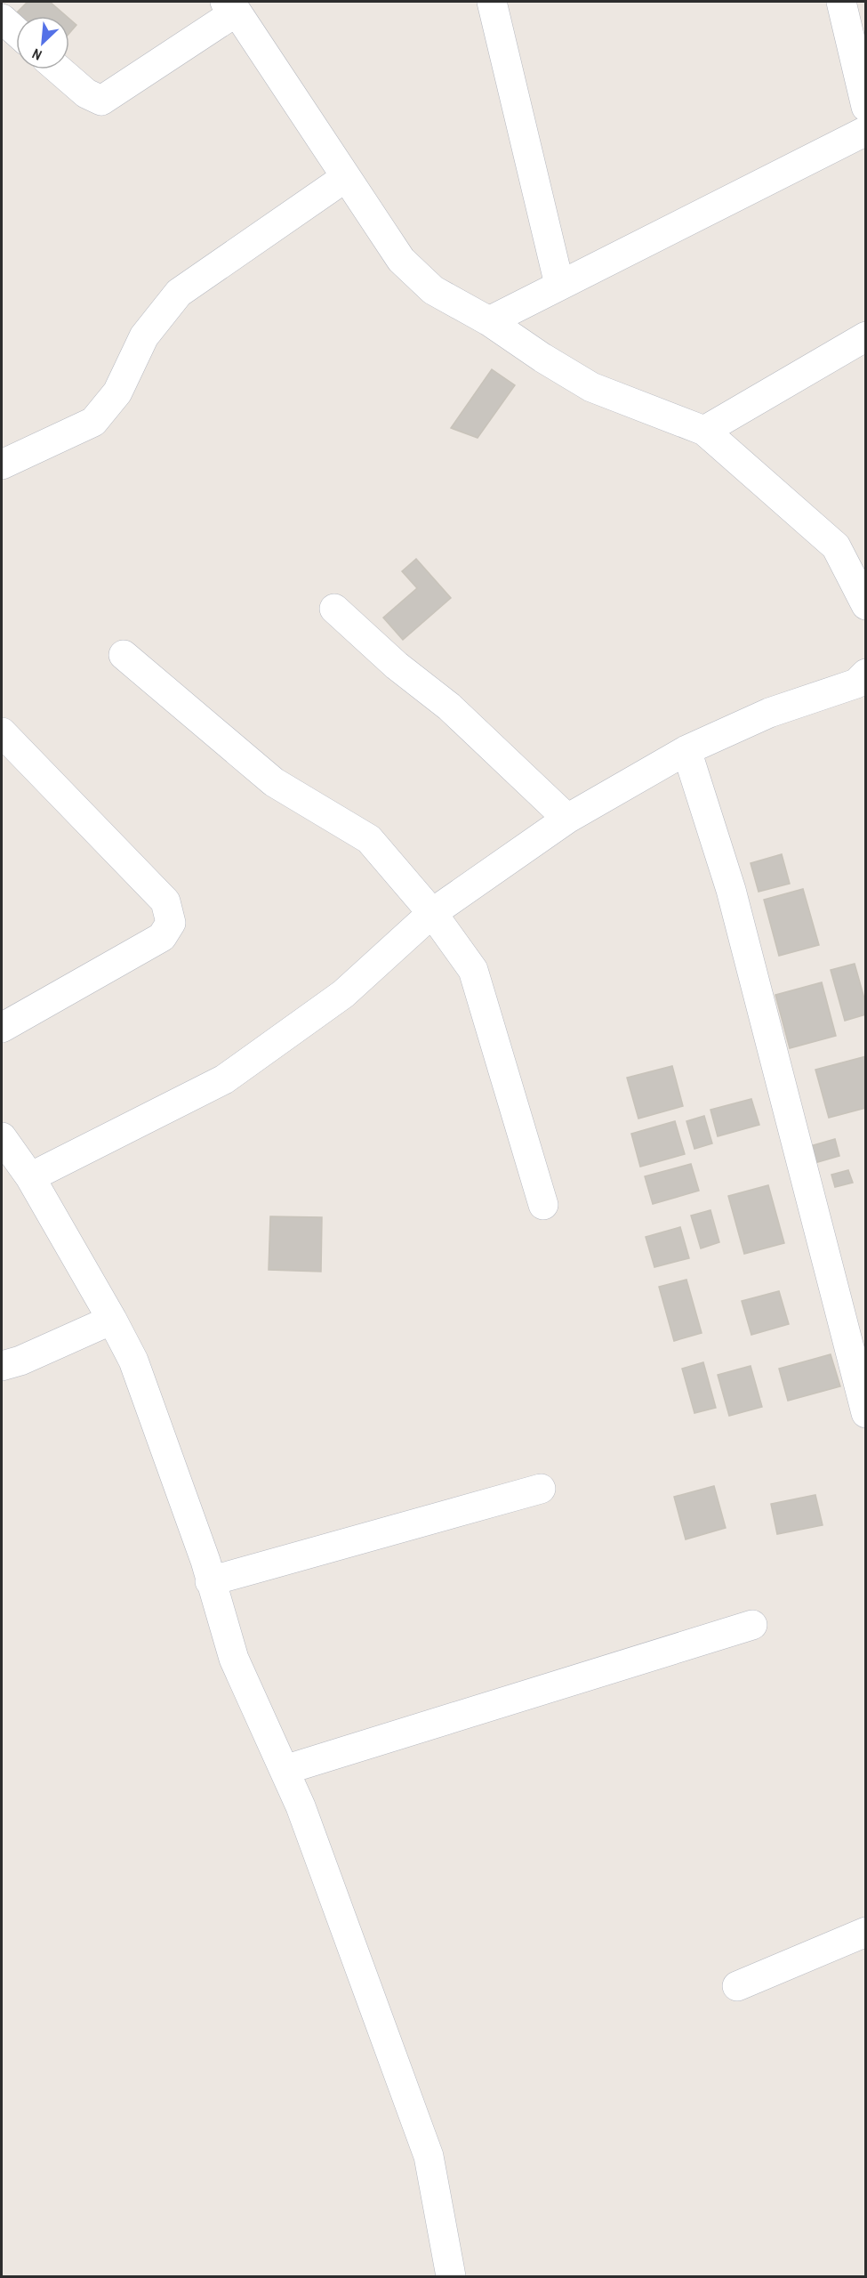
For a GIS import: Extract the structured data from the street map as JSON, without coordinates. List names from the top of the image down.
{
  "north": "bottom left"
}
